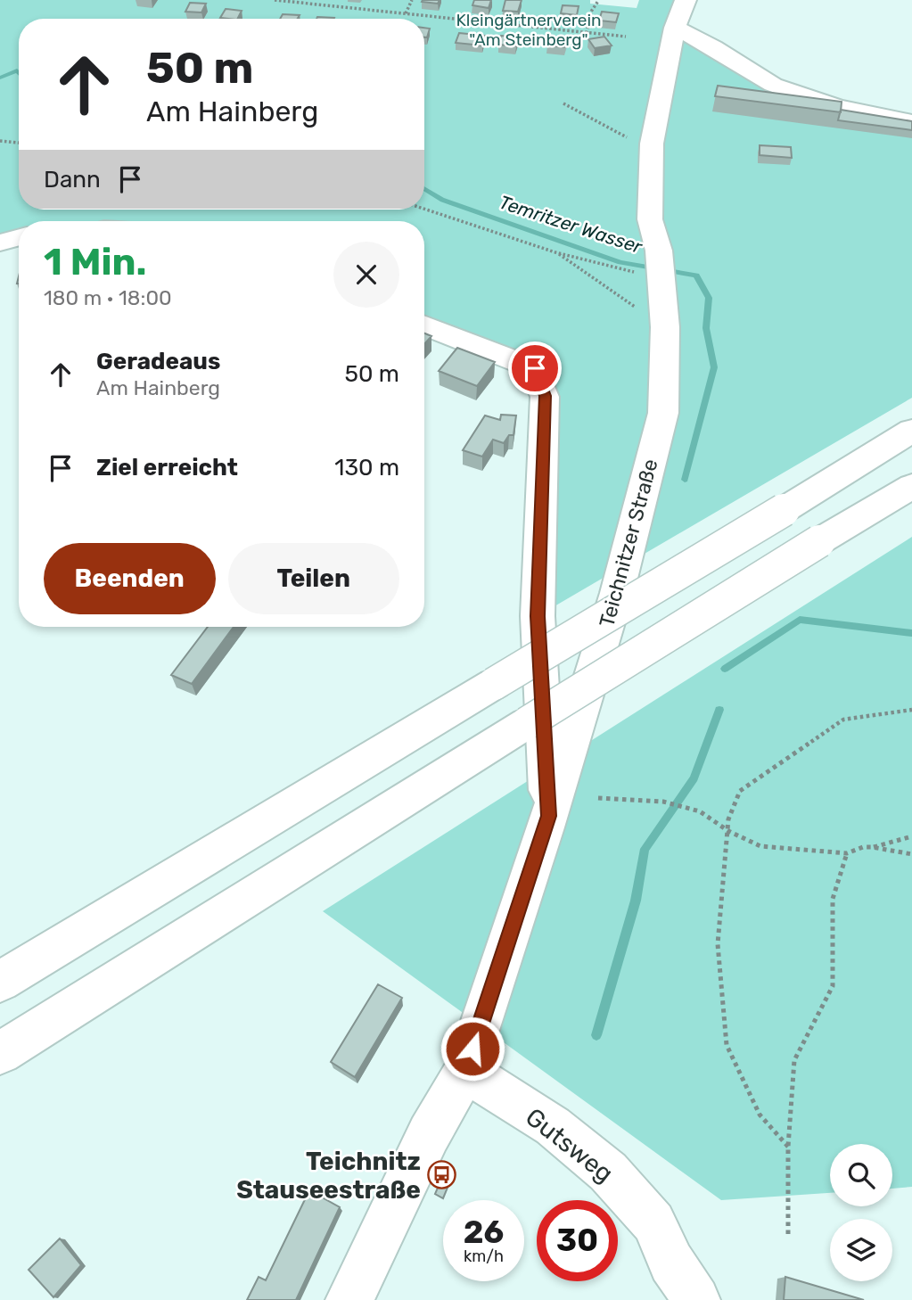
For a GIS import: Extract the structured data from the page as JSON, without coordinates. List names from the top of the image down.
{
  "streets": {
    "main road": ["Teichnitzer Straße", "Gutsweg"]
  },
  "crossings": [
    ["Teichnitzer Straße", "Gutsweg"]
  ],
  "water": ["Temritzer Wasser"],
  "parks": ["Kleingärtnerverein \"Am Steinberg\""],
  "places": {
    "bus stop": ["Teichnitz Stauseestraße"]
  },
  "page": {
    "turn": ["50 m", "Am Hainberg"],
    "then": "Dann",
    "heading": ["1 Min.", "180 m · 18:00"],
    "list": [
      {
        "name": "Geradeaus",
        "note": "Am Hainberg",
        "value": "50 m"
      },
      {
        "name": "Ziel erreicht",
        "value": "130 m"
      }
    ],
    "buttons": ["Beenden", "Teilen"],
    "speed": "26 km/h",
    "limit": "30"
  }
}
